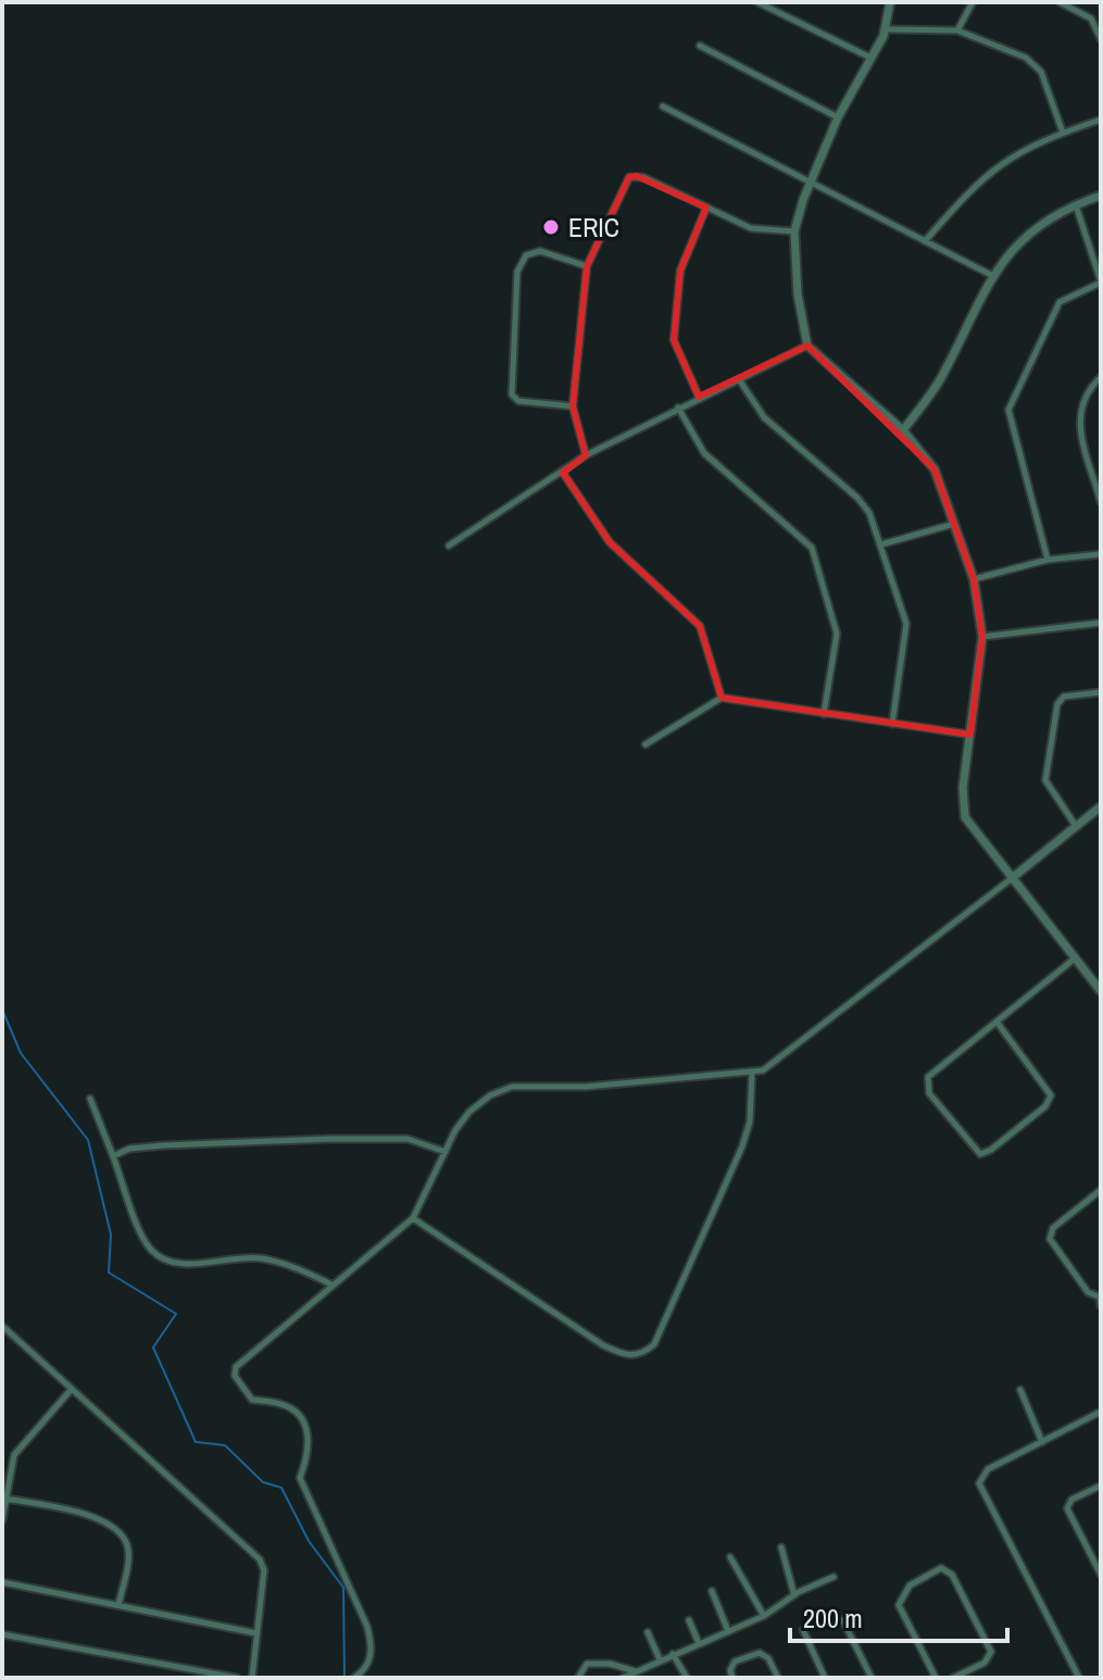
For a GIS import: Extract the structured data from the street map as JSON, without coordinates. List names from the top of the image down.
{
  "places": ["ERIC"],
  "scale_bar": "200 m"
}
